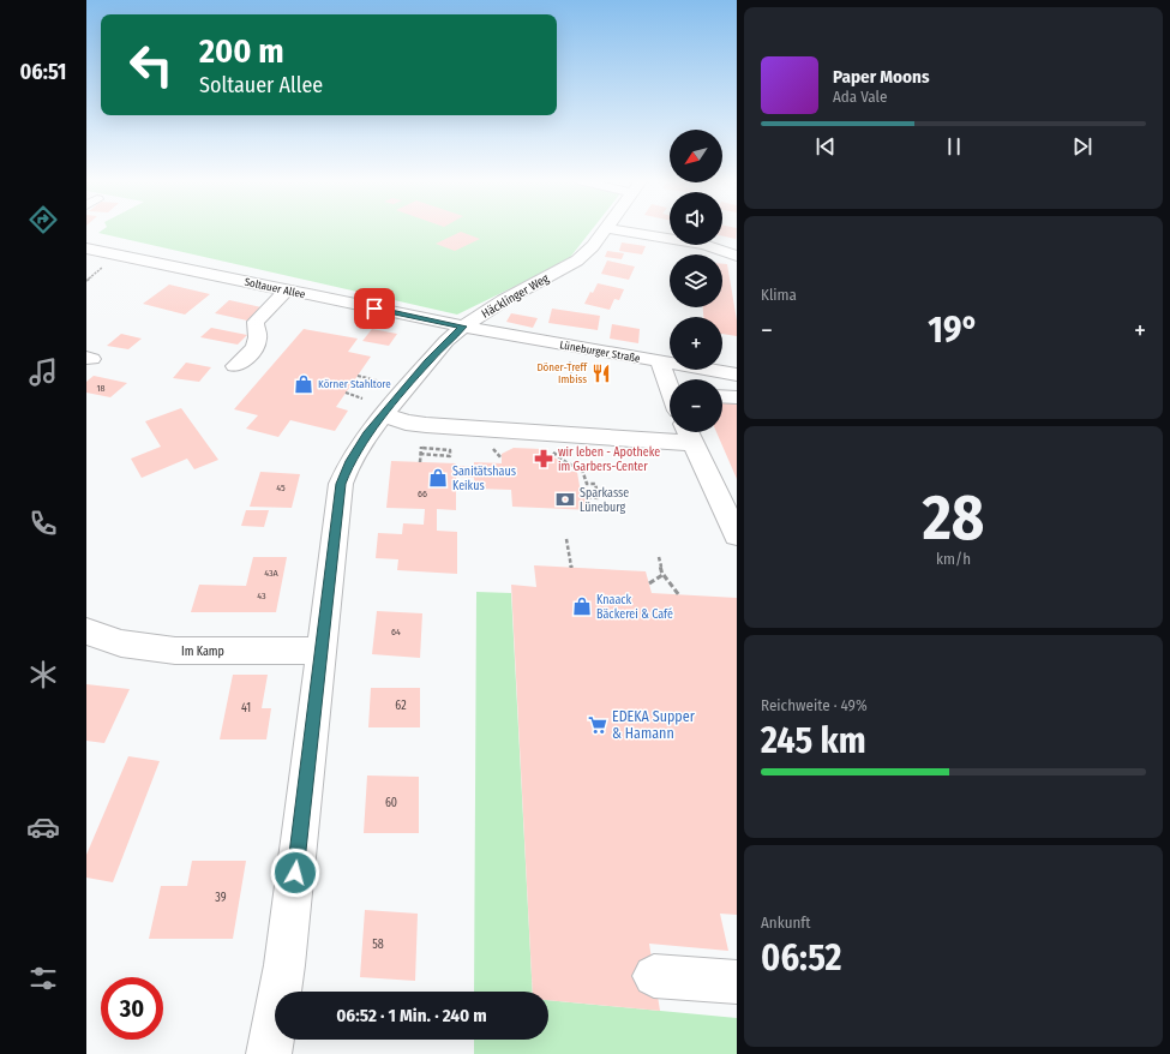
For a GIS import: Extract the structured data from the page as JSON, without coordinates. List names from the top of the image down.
{
  "streets": {
    "street": [
      "Soltauer Allee",
      "Häcklinger Weg",
      "Lüneburger Straße",
      "Im Kamp"
    ]
  },
  "crossings": [
    ["Soltauer Allee", "Häcklinger Weg"],
    ["Soltauer Allee", "Lüneburger Straße"],
    ["Häcklinger Weg", "Lüneburger Straße"],
    ["Häcklinger Weg", "Im Kamp"]
  ],
  "places": {
    "restaurant": ["Döner-Treff Imbiss"],
    "shop": ["Körner Stahltore", "Sanitätshaus Keikus", "Knaack Bäckerei & Café"],
    "pharmacy": ["wir leben - Apotheke im Garbers-Center"],
    "bank": ["Sparkasse Lüneburg"],
    "supermarket": ["EDEKA Supper & Hamann"]
  },
  "house_numbers": [
    "18",
    "45",
    "66",
    "43A",
    "43",
    "64",
    "62",
    "41",
    "60",
    "39",
    "58"
  ],
  "north": "bottom left",
  "page": {
    "tabs": "06:51",
    "turn": ["200 m", "Soltauer Allee"],
    "song": ["Paper Moons", "Ada Vale"],
    "map_buttons": ["+", "−"],
    "tile": [
      "Klima",
      ["28", "km/h"],
      ["Reichweite · 49%", "245 km"],
      ["Ankunft", "06:52"]
    ],
    "heat": ["−", "19°", "+"],
    "limit": "30",
    "trip": "06:52 · 1 Min. · 240 m"
  }
}
